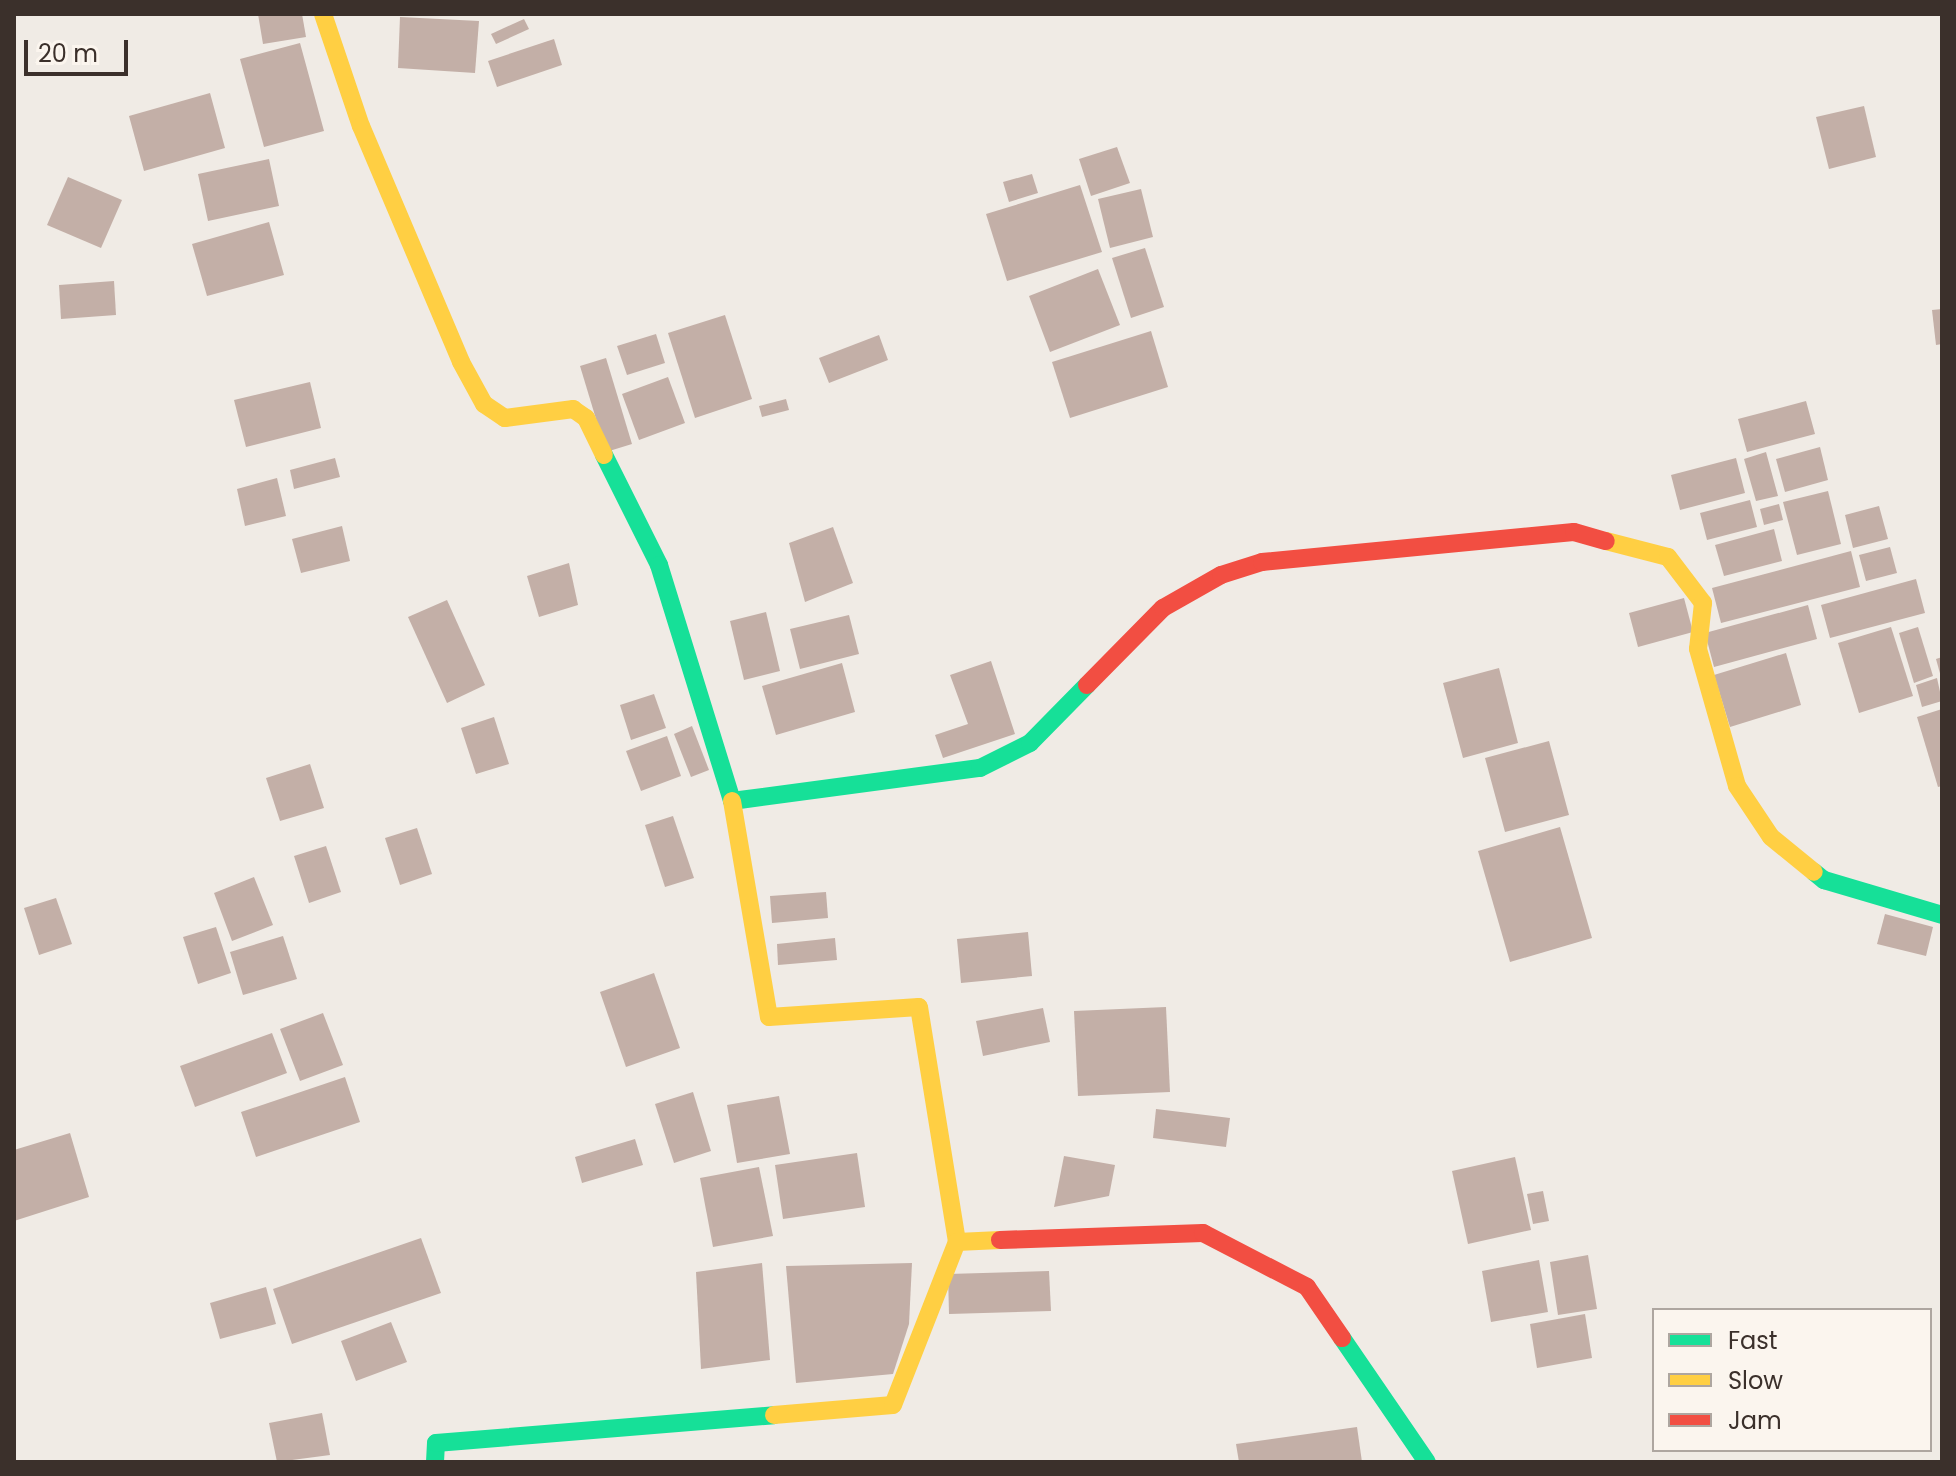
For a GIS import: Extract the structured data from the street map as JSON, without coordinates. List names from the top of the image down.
{
  "legend": ["Fast", "Slow", "Jam"],
  "scale_bar": "20 m"
}
